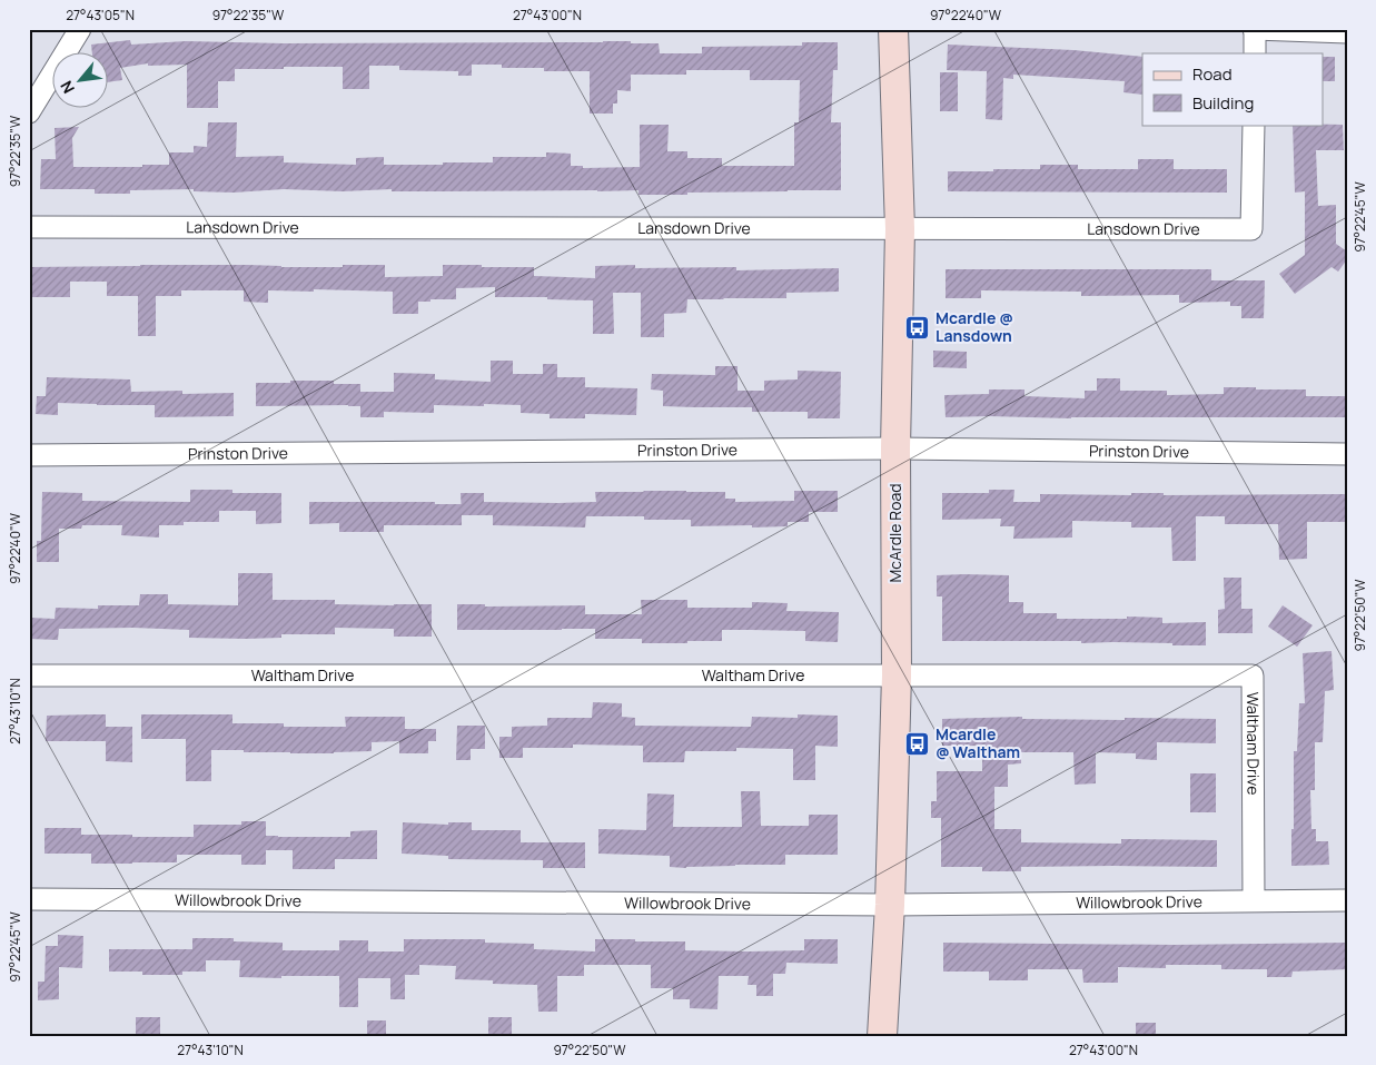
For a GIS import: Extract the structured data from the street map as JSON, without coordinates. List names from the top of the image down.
{
  "streets": {
    "main road": ["McArdle Road"],
    "street": [
      "Lansdown Drive",
      "Prinston Drive",
      "Waltham Drive",
      "Willowbrook Drive"
    ]
  },
  "crossings": [
    ["Lansdown Drive", "McArdle Road"],
    ["Prinston Drive", "McArdle Road"],
    ["McArdle Road", "Waltham Drive"],
    ["McArdle Road", "Willowbrook Drive"],
    ["Waltham Drive", "Willowbrook Drive"]
  ],
  "places": {
    "bus stop": ["Mcardle @ Lansdown", "Mcardle @ Waltham"]
  },
  "legend": ["Road", "Building"],
  "north": "bottom left",
  "coordinates": [
    "27°43'05\"N",
    "97°22'35\"W",
    "27°43'00\"N",
    "97°22'40\"W",
    "97°22'45\"W",
    "97°22'50\"W",
    "27°43'10\"N"
  ]
}
